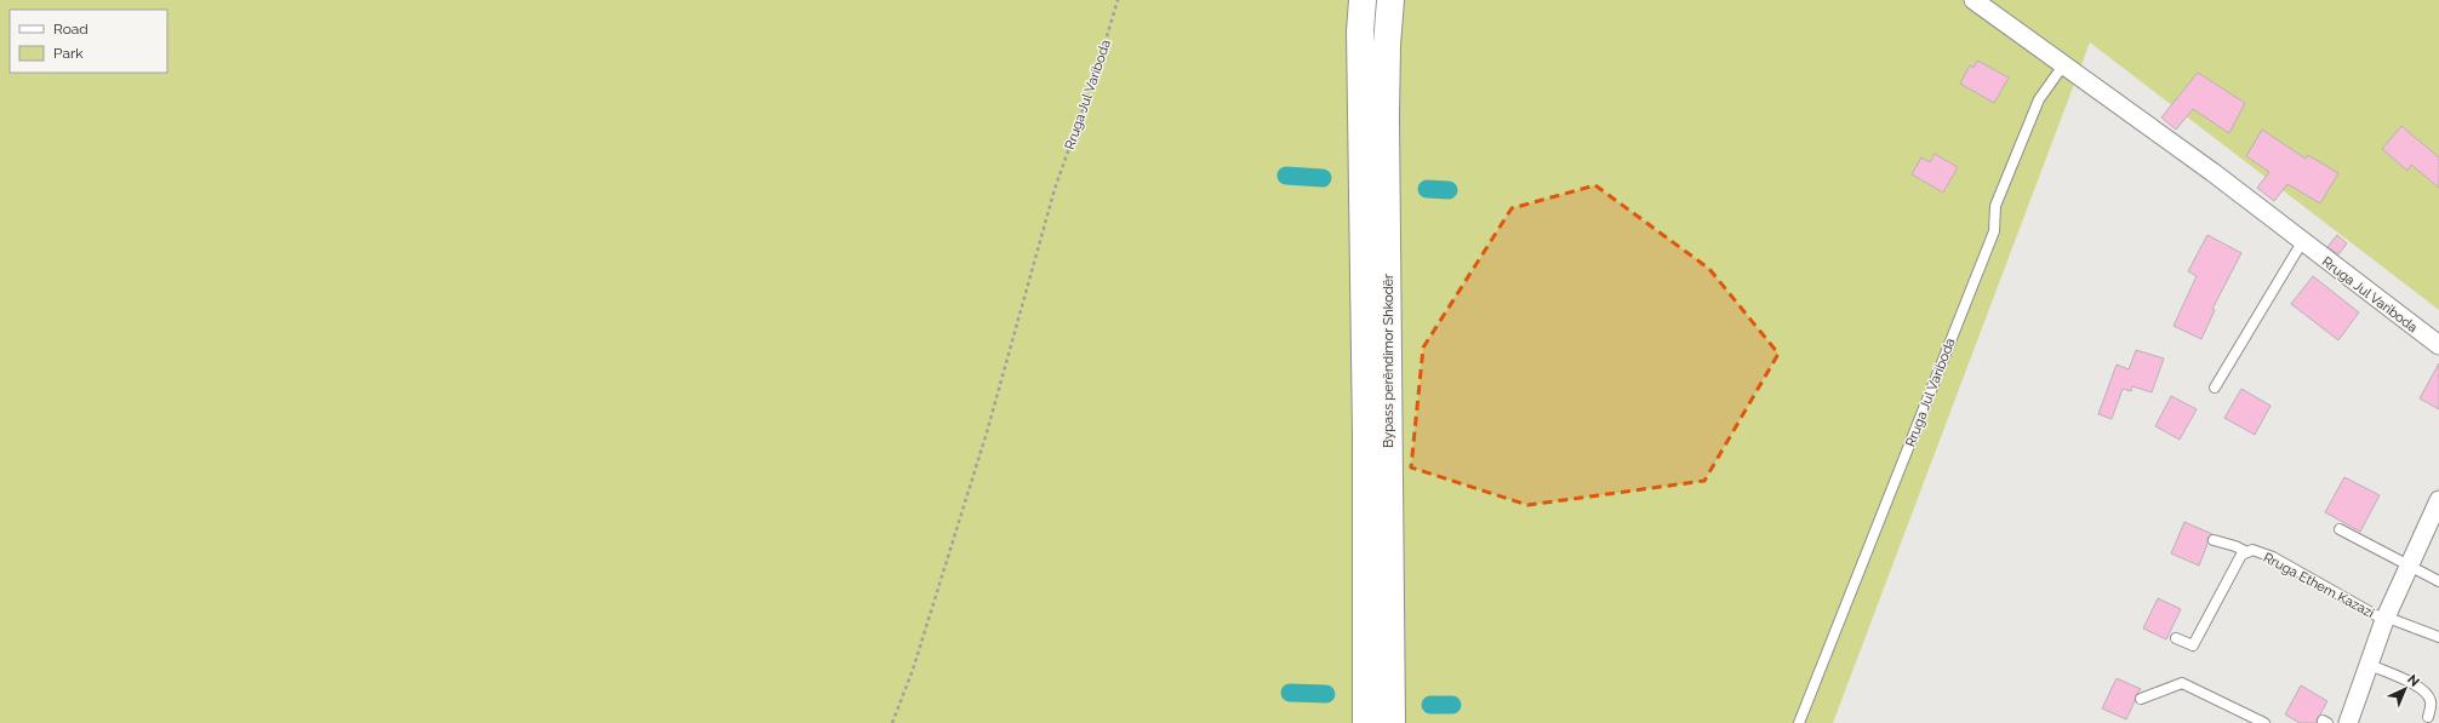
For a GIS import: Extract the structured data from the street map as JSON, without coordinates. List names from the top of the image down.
{
  "streets": {
    "highway": ["Bypass perëndimor Shkodër"],
    "street": ["Rruga Jul Variboda", "Rruga Ethem Kazazi"]
  },
  "legend": ["Road", "Park"],
  "north": "top right"
}
